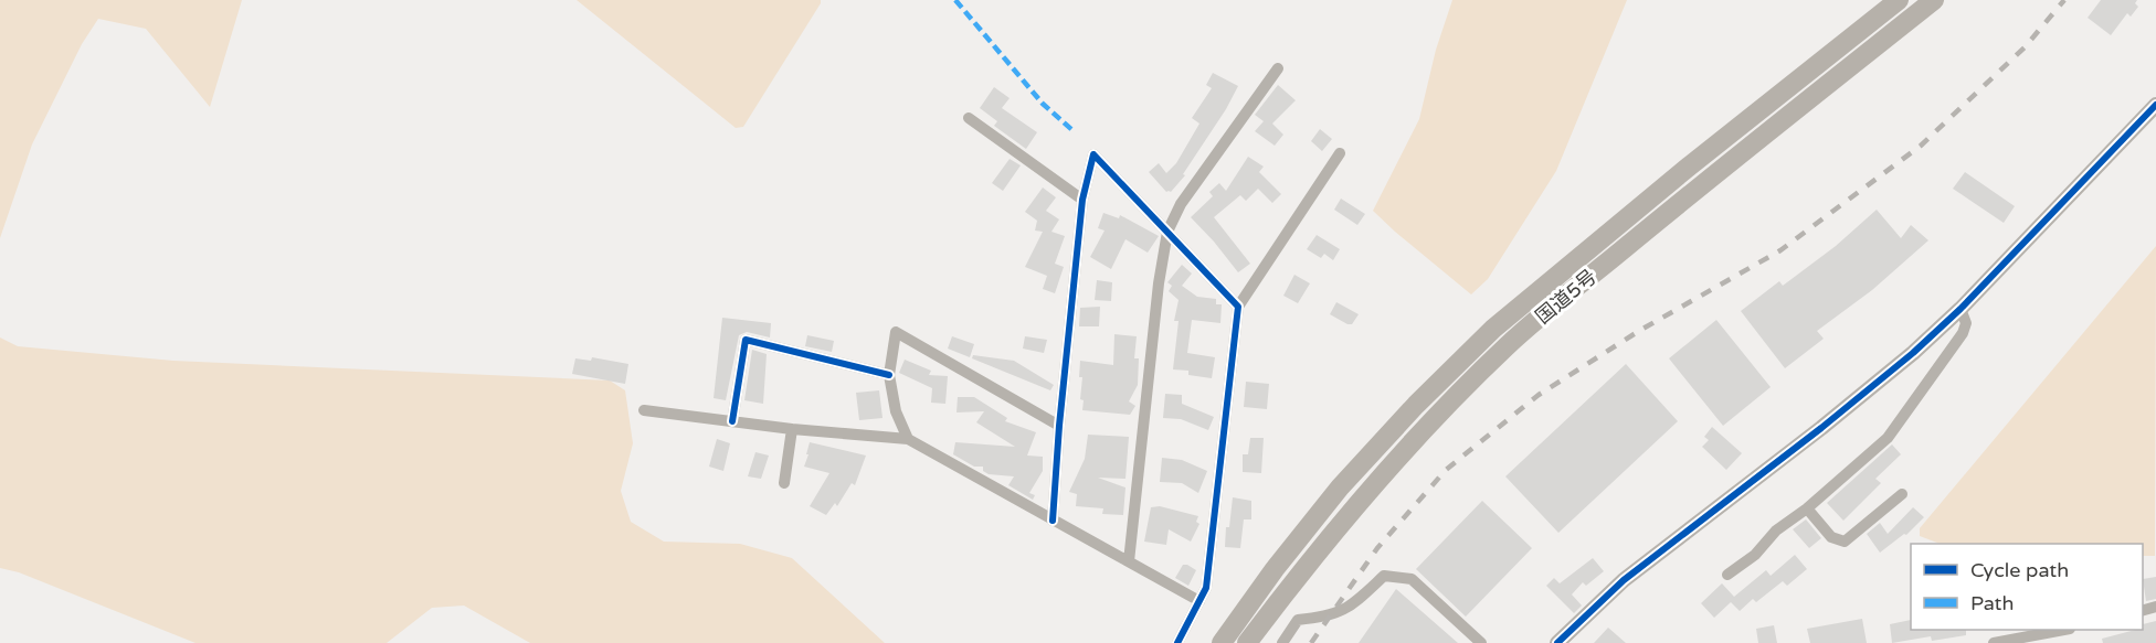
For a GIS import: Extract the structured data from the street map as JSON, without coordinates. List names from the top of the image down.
{
  "streets": {
    "highway": ["国道5号"]
  },
  "legend": ["Cycle path", "Path"]
}
